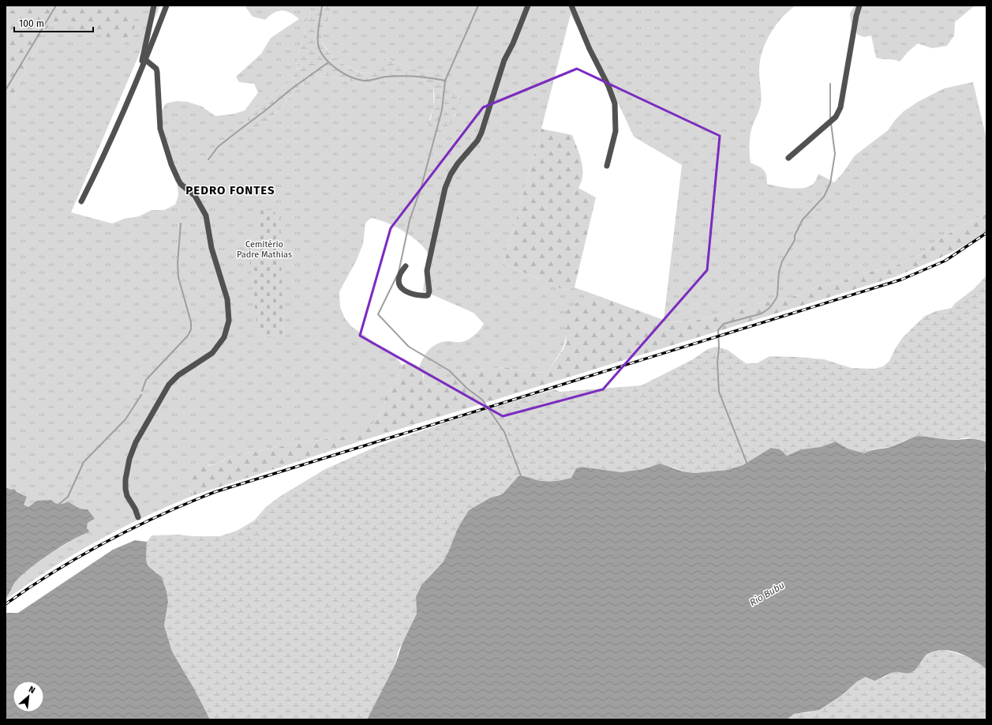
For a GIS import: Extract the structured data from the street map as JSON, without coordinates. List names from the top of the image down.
{
  "districts": ["PEDRO FONTES"],
  "water": ["Rio Bubu"],
  "parks": ["Cemitério Padre Mathias"],
  "scale_bar": "100 m",
  "north": "top right"
}
